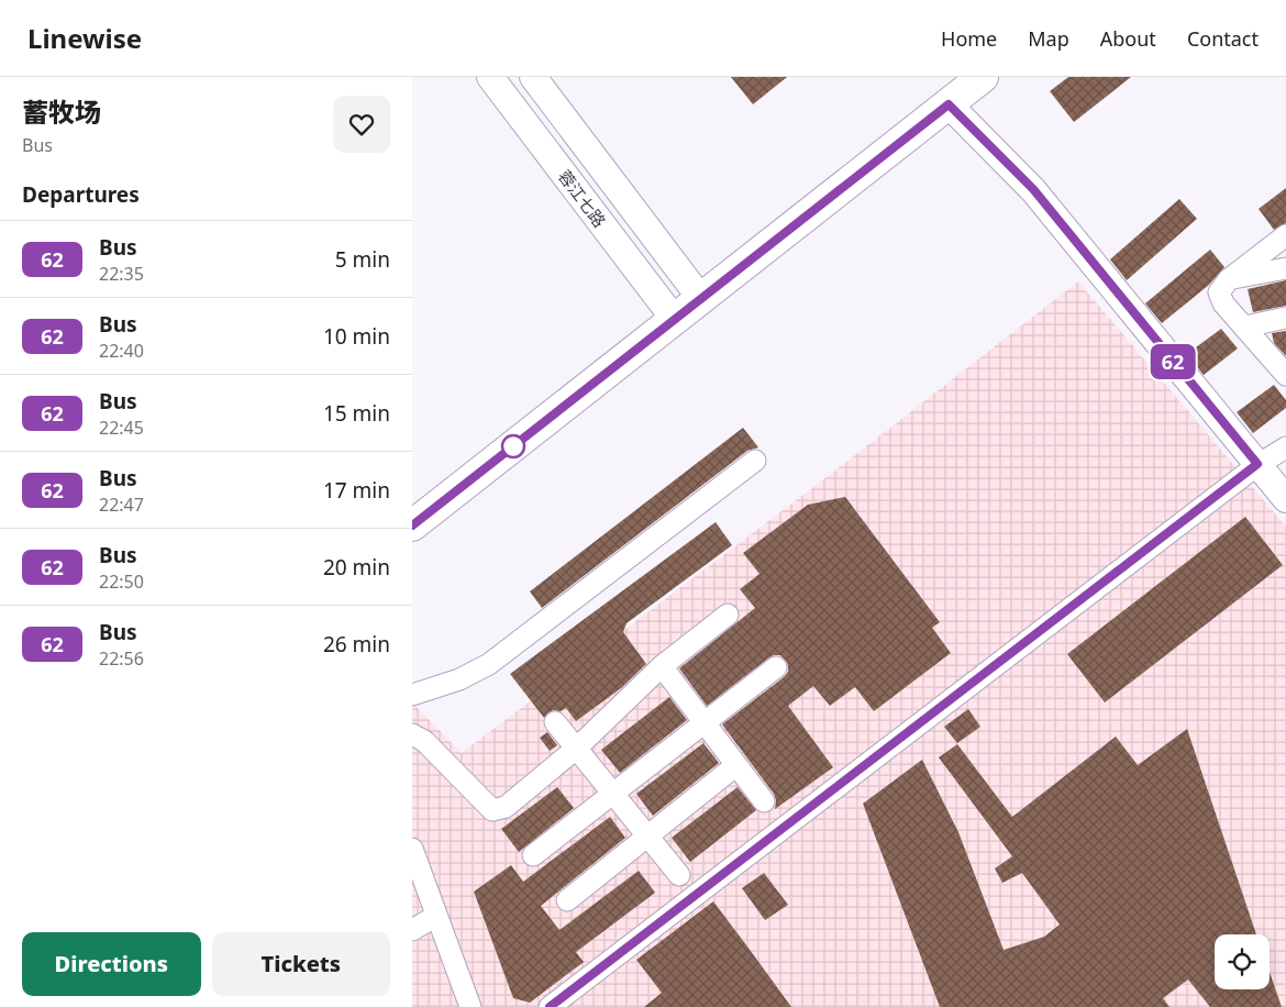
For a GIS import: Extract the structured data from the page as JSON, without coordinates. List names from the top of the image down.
{
  "streets": {
    "main road": ["蓉江七路"]
  },
  "lines": ["bus line 62"],
  "page": {
    "header": "Linewise",
    "nav": [
      "Home",
      "Map",
      "About",
      "Contact"
    ],
    "heading": [
      ["蓄牧场", "Bus"],
      "Departures"
    ],
    "on_map": "62",
    "list": [
      {
        "mark": "62",
        "name": "Bus",
        "note": "22:35",
        "value": "5 min"
      },
      {
        "mark": "62",
        "name": "Bus",
        "note": "22:40",
        "value": "10 min"
      },
      {
        "mark": "62",
        "name": "Bus",
        "note": "22:45",
        "value": "15 min"
      },
      {
        "mark": "62",
        "name": "Bus",
        "note": "22:47",
        "value": "17 min"
      },
      {
        "mark": "62",
        "name": "Bus",
        "note": "22:50",
        "value": "20 min"
      },
      {
        "mark": "62",
        "name": "Bus",
        "note": "22:56",
        "value": "26 min"
      }
    ],
    "buttons": ["Directions", "Tickets"]
  }
}
